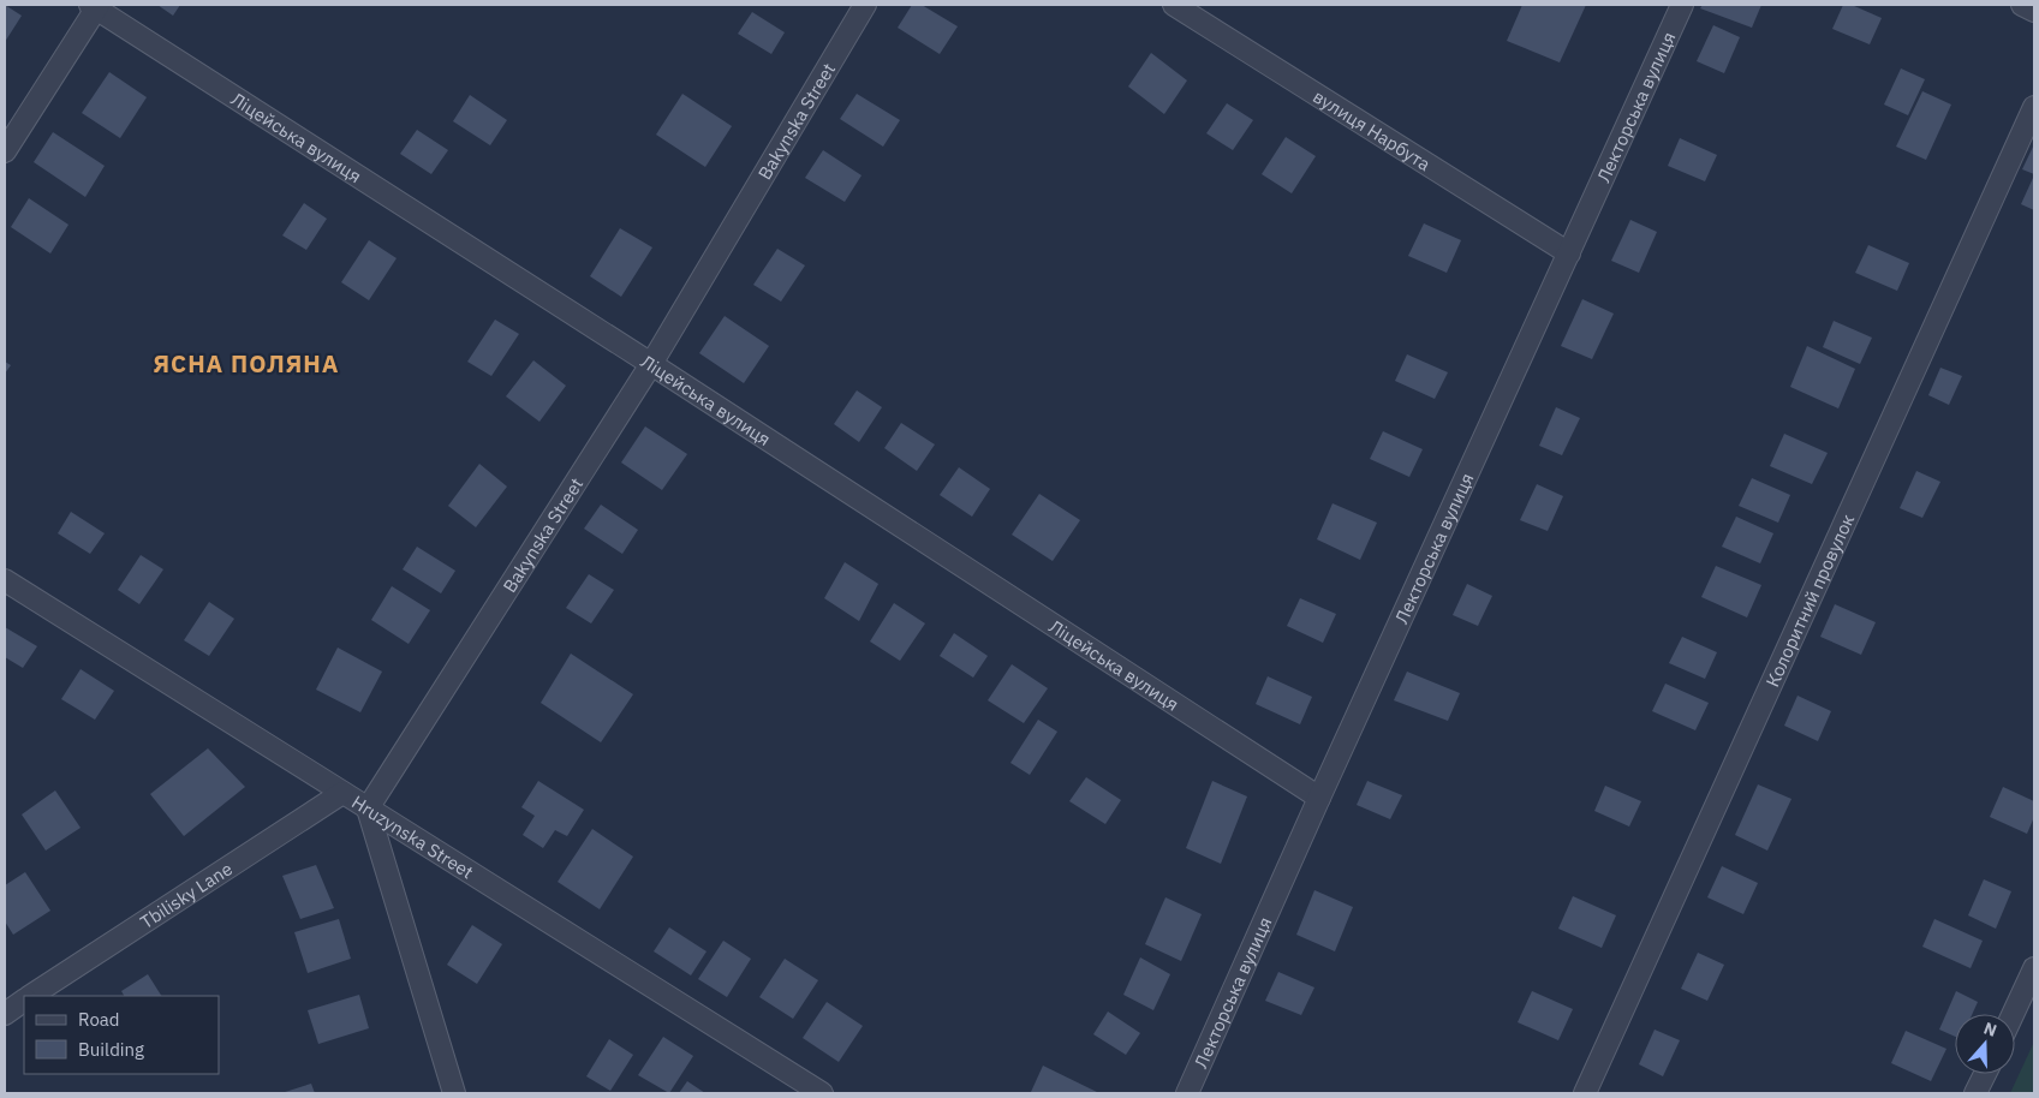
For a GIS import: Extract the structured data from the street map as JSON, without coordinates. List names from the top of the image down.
{
  "streets": {
    "street": [
      "Лекторська вулиця",
      "Bakynska Street",
      "вулиця Нарбута",
      "Ліцейська вулиця",
      "Колоритний провулок",
      "Hruzynska Street",
      "Tbilisky Lane"
    ]
  },
  "crossings": [
    ["Лекторська вулиця", "вулиця Нарбута"],
    ["Лекторська вулиця", "Ліцейська вулиця"],
    ["Bakynska Street", "Ліцейська вулиця"],
    ["Bakynska Street", "Hruzynska Street"],
    ["Hruzynska Street", "Tbilisky Lane"]
  ],
  "districts": ["ЯСНА ПОЛЯНА"],
  "legend": ["Road", "Building"],
  "north": "top"
}
